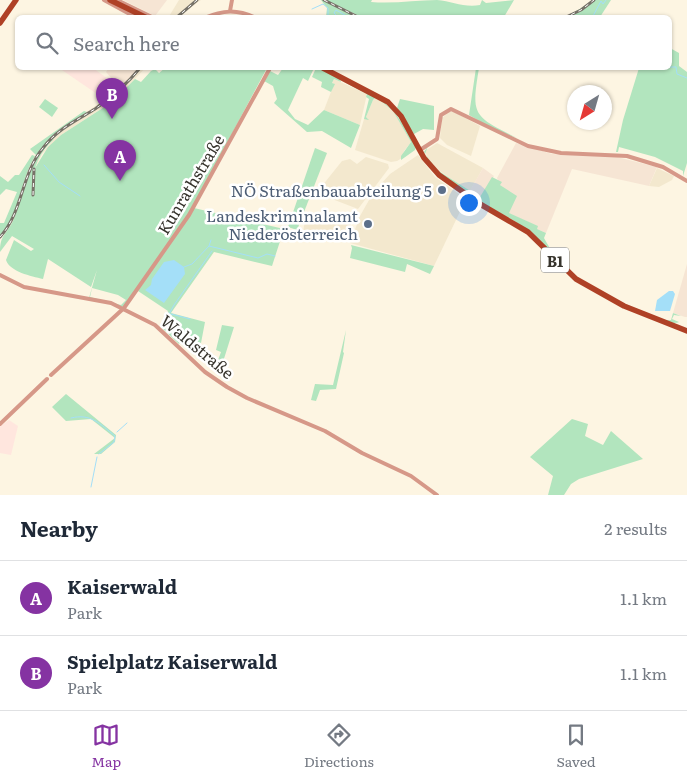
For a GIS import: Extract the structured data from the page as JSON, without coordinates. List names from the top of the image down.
{
  "streets": {
    "main road": ["B1"],
    "street": ["Kunrathstraße", "Waldstraße"]
  },
  "crossings": [
    ["Kunrathstraße", "Waldstraße"]
  ],
  "places": ["NÖ Straßenbauabteilung 5", "Landeskriminalamt Niederösterreich"],
  "north": "bottom left",
  "page": {
    "search": "Search here",
    "pins": ["B", "A"],
    "heading": ["Nearby", "2 results"],
    "list": [
      {
        "mark": "A",
        "name": "Kaiserwald",
        "note": "Park",
        "value": "1.1 km"
      },
      {
        "mark": "B",
        "name": "Spielplatz Kaiserwald",
        "note": "Park",
        "value": "1.1 km"
      }
    ],
    "nav": ["Map", "Directions", "Saved"]
  }
}
